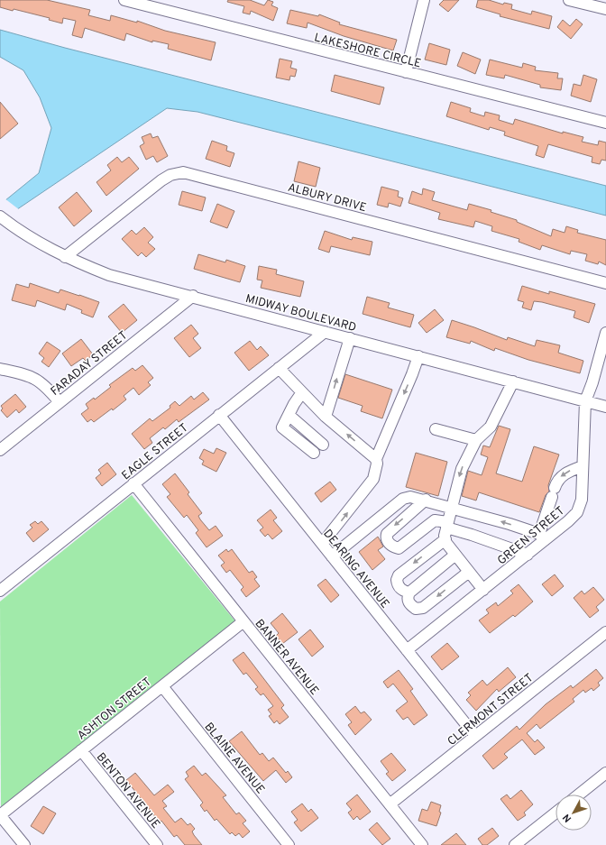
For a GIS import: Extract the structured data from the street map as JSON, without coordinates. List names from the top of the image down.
{
  "streets": {
    "street": [
      "LAKESHORE CIRCLE",
      "ALBURY DRIVE",
      "MIDWAY BOULEVARD",
      "FARADAY STREET",
      "EAGLE STREET",
      "GREEN STREET",
      "DEARING AVENUE",
      "BANNER AVENUE",
      "ASHTON STREET",
      "CLERMONT STREET",
      "BLAINE AVENUE",
      "BENTON AVENUE"
    ]
  },
  "crossings": [
    ["ALBURY DRIVE", "MIDWAY BOULEVARD"],
    ["MIDWAY BOULEVARD", "FARADAY STREET"],
    ["MIDWAY BOULEVARD", "EAGLE STREET"],
    ["MIDWAY BOULEVARD", "GREEN STREET"],
    ["EAGLE STREET", "DEARING AVENUE"],
    ["EAGLE STREET", "BANNER AVENUE"],
    ["GREEN STREET", "DEARING AVENUE"],
    ["DEARING AVENUE", "CLERMONT STREET"],
    ["BANNER AVENUE", "ASHTON STREET"],
    ["BANNER AVENUE", "CLERMONT STREET"],
    ["ASHTON STREET", "BLAINE AVENUE"],
    ["ASHTON STREET", "BENTON AVENUE"]
  ],
  "north": "bottom left"
}
